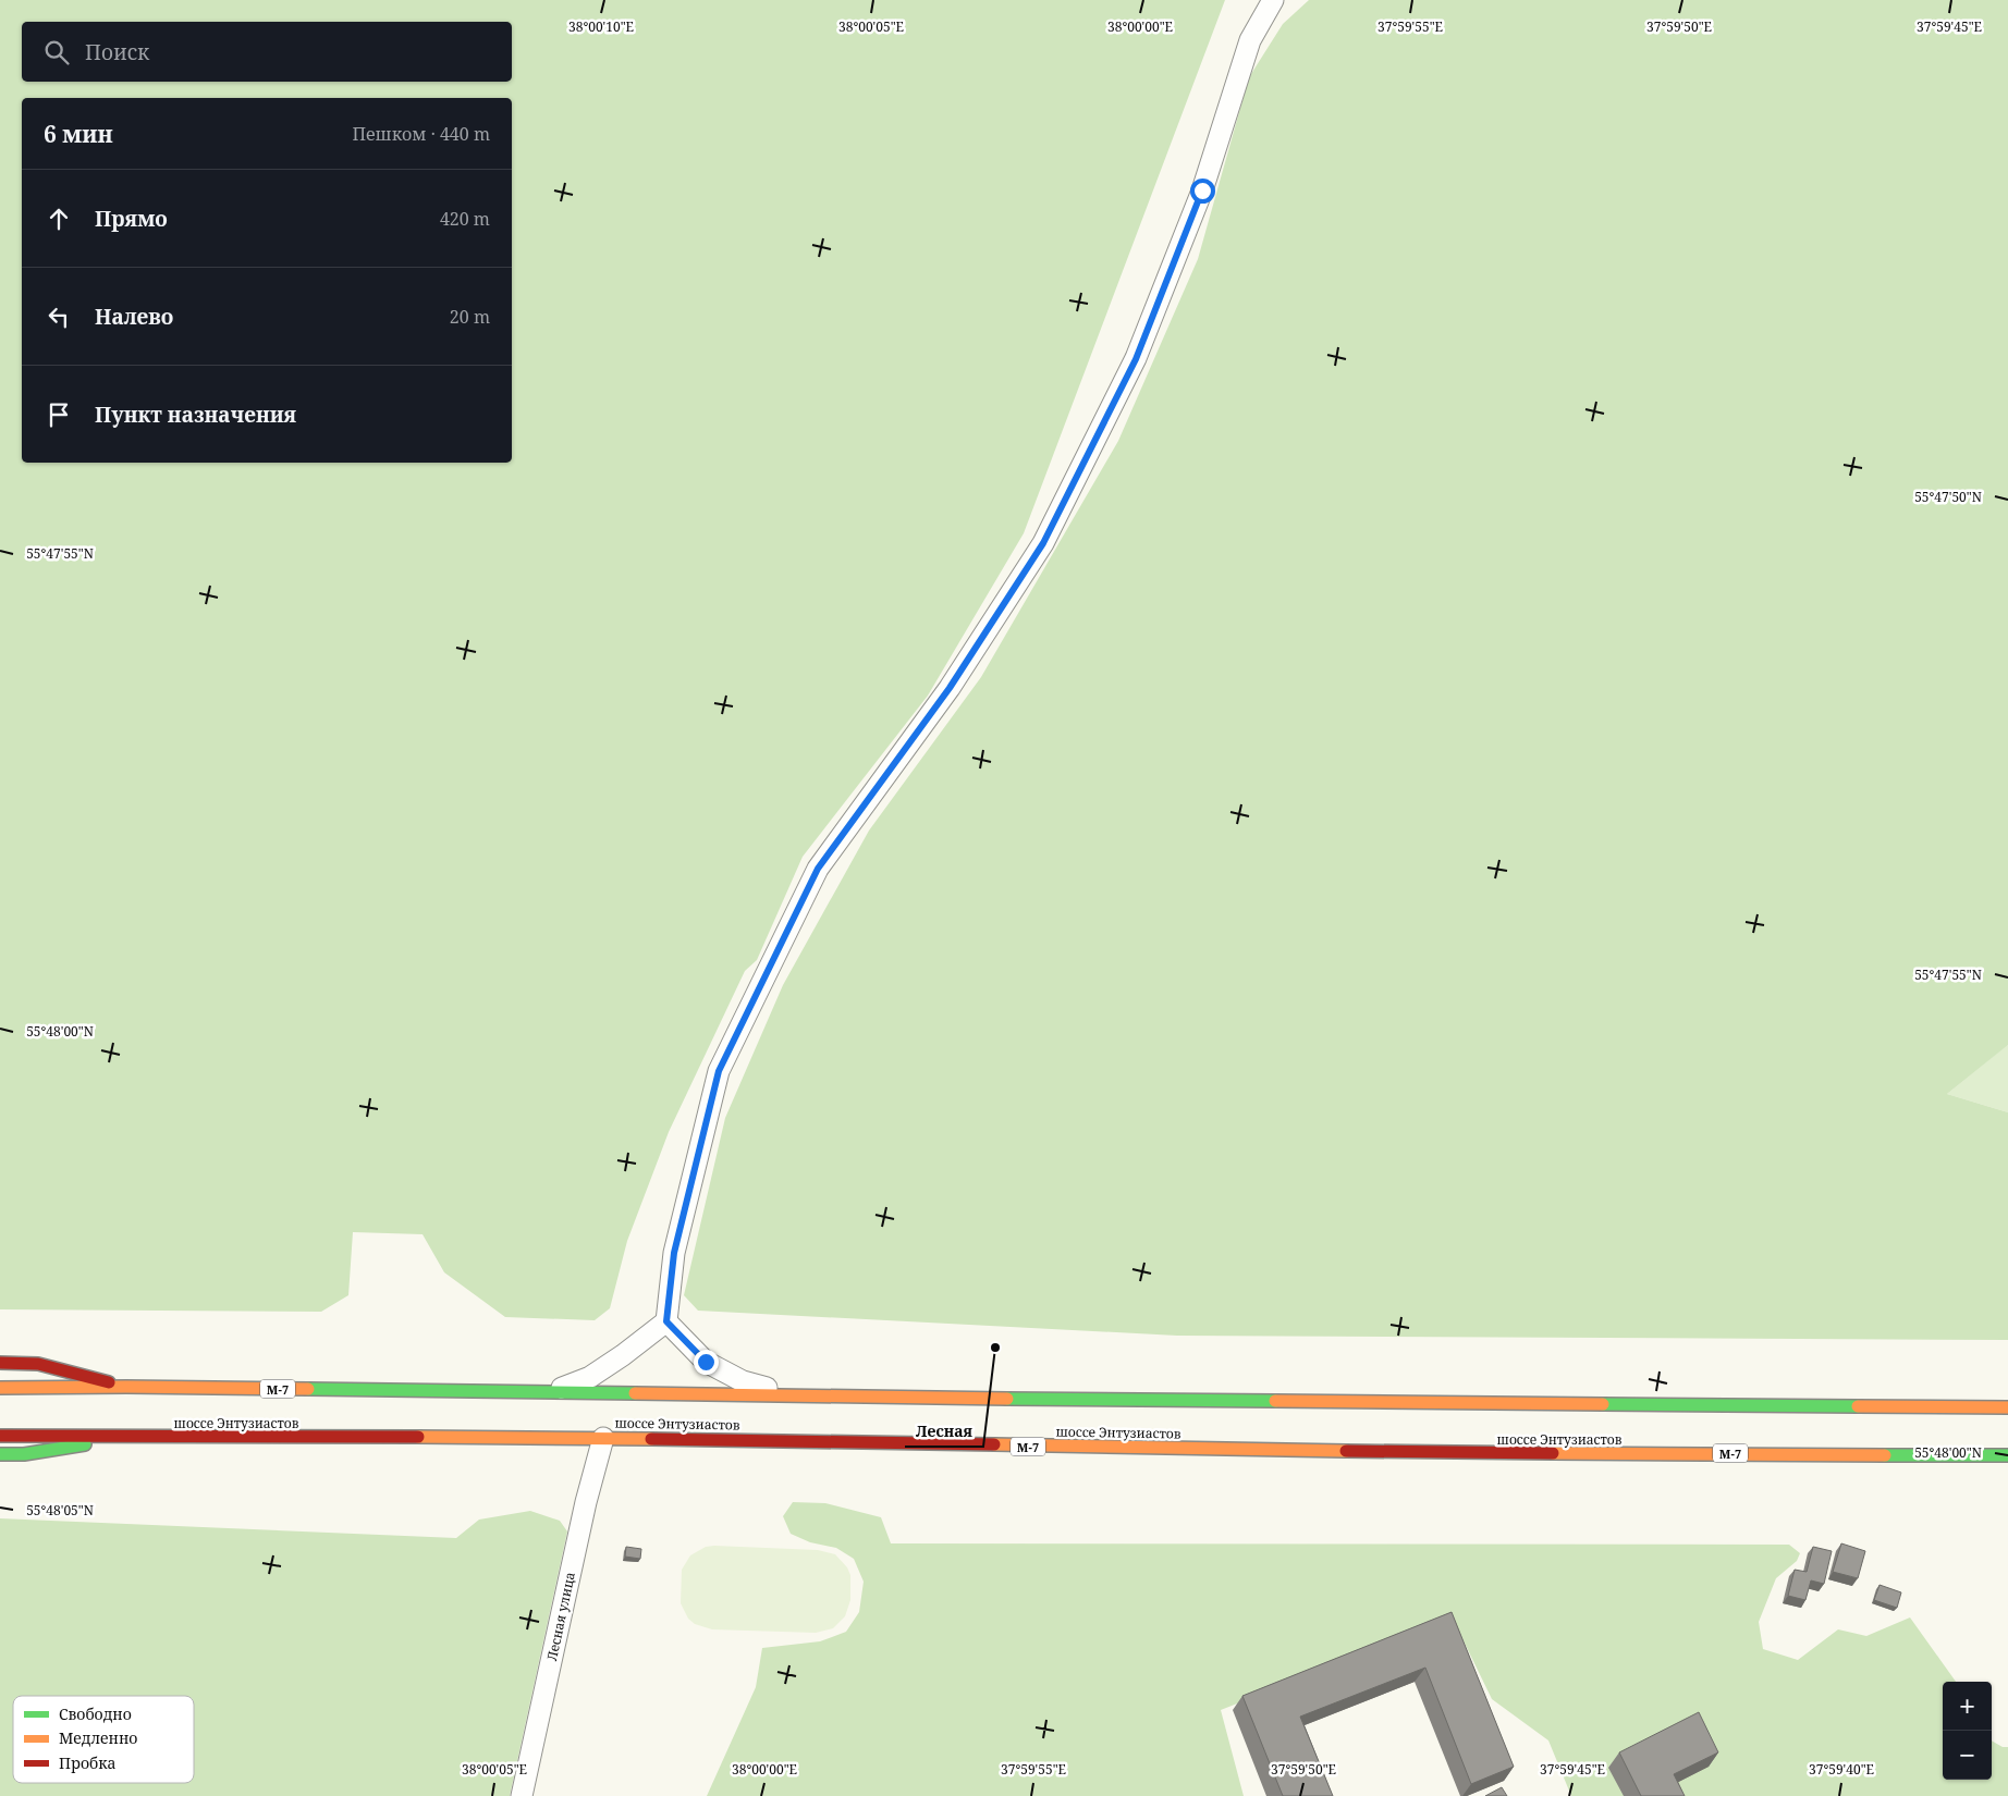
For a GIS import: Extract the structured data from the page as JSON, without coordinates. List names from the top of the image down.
{
  "streets": {
    "main road": ["М-7", "шоссе Энтузиастов"],
    "street": ["Лесная улица"]
  },
  "crossings": [
    ["шоссе Энтузиастов", "Лесная улица"]
  ],
  "places": ["Лесная"],
  "legend": ["Свободно", "Медленно", "Пробка"],
  "page": {
    "search": "Поиск",
    "heading": ["6 мин", "Пешком · 440 m"],
    "list": [
      ["Прямо", "420 m"],
      ["Налево", "20 m"],
      "Пункт назначения"
    ],
    "map_buttons": ["+", "−"]
  },
  "coordinates": [
    "38°00'10\"E",
    "38°00'05\"E",
    "38°00'00\"E",
    "37°59'55\"E",
    "37°59'50\"E",
    "37°59'45\"E",
    "55°47'50\"N",
    "55°47'55\"N",
    "55°48'00\"N",
    "55°48'05\"N",
    "37°59'40\"E"
  ]
}
